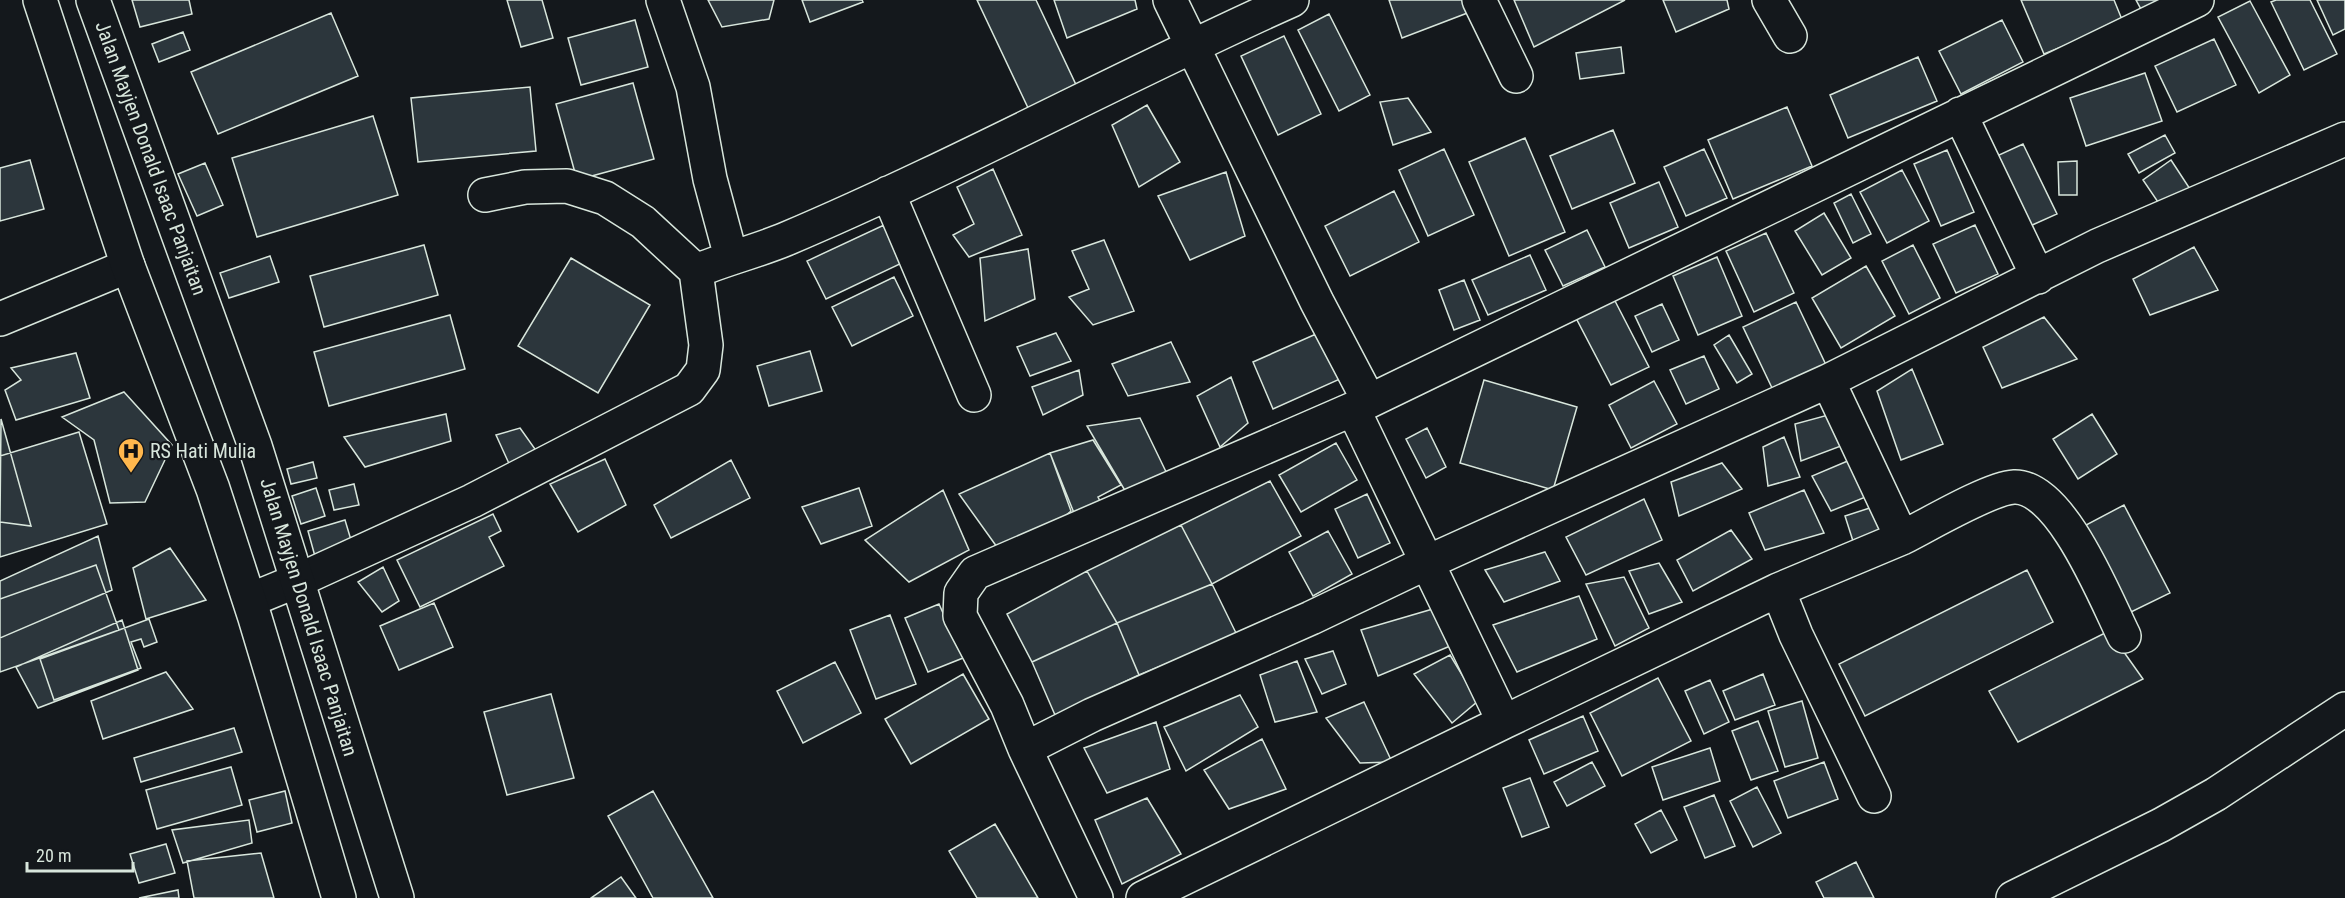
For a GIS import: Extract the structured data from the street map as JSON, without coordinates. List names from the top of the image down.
{
  "streets": {
    "main road": ["Jalan Mayjen Donald Isaac Panjaitan"]
  },
  "places": {
    "hospital": ["RS Hati Mulia"]
  },
  "scale_bar": "20 m"
}
